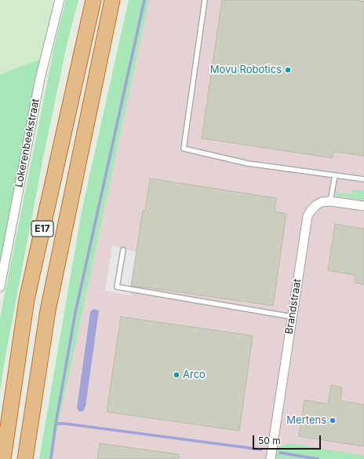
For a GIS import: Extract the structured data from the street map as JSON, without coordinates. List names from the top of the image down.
{
  "streets": {
    "highway": ["E17"],
    "street": ["Lokerenbeekstraat", "Brandstraat"]
  },
  "places": ["Movu Robotics", "Arco", "Mertens"],
  "scale_bar": "50 m"
}
